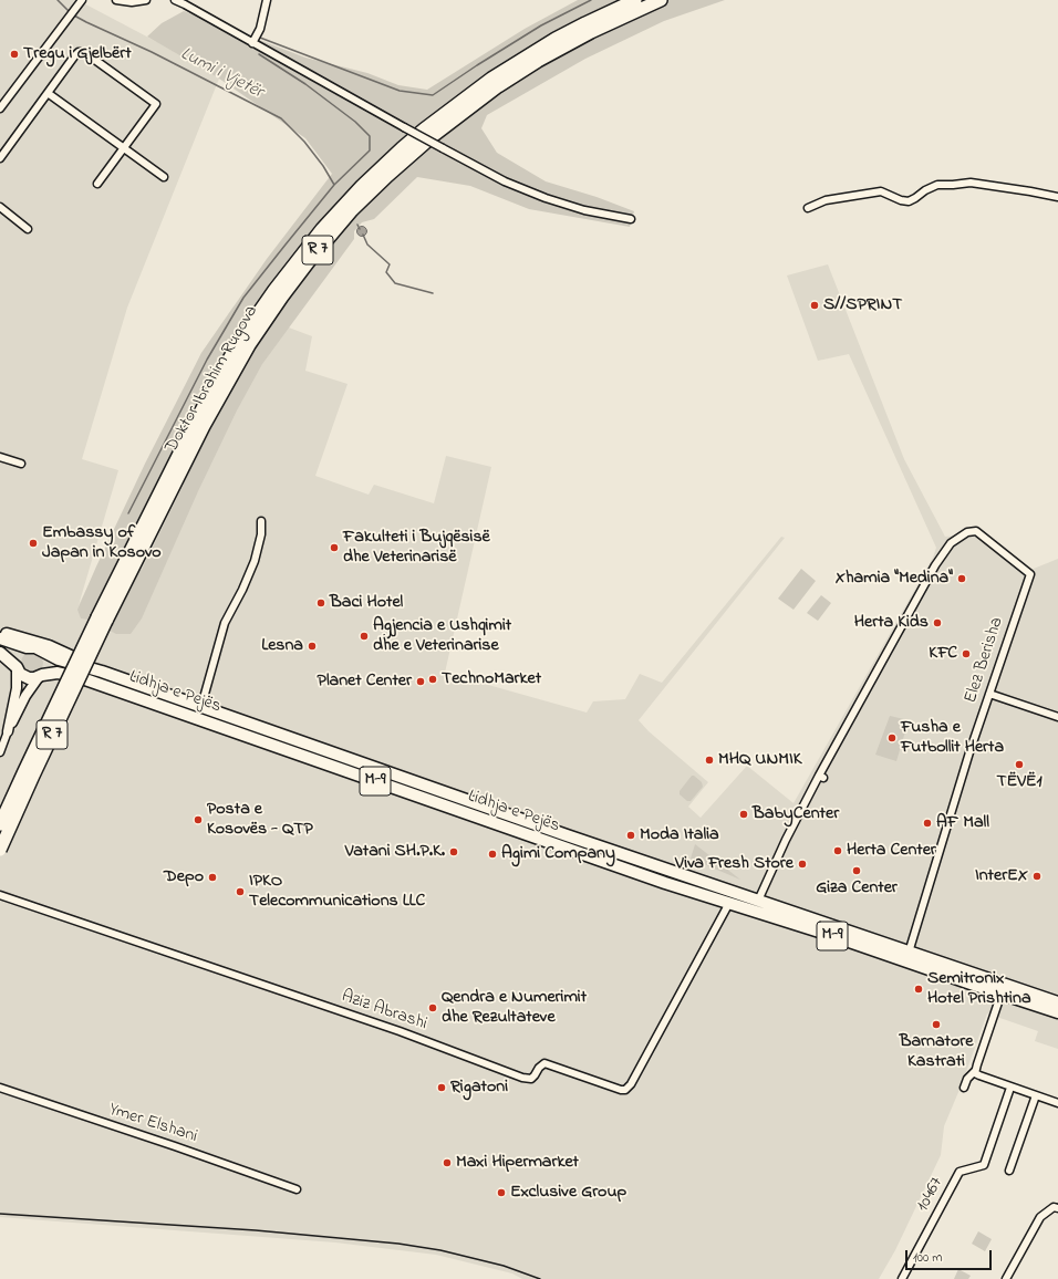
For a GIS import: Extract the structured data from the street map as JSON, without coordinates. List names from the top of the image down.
{
  "streets": {
    "highway": [
      "R 7",
      "Doktor Ibrahim Rugova",
      "Lidhja e Pejës",
      "M-9"
    ],
    "street": [
      "Elez Berisha",
      "Aziz Abrashi",
      "Ymer Elshani",
      "10467"
    ]
  },
  "crossings": [
    ["Elez Berisha", "Lidhja e Pejës"],
    ["Lidhja e Pejës", "M-9"],
    ["Lidhja e Pejës", "Aziz Abrashi"]
  ],
  "water": ["Lumi i Vjetër"],
  "places": [
    "Tregu i Gjelbërt",
    "S//SPRINT",
    "Embassy of Japan in Kosovo",
    "Fakulteti i Bujqësisë dhe Veterinarisë",
    "Xhamia \"Medina\"",
    "Baci Hotel",
    "Herta Kids",
    "Agjencia e Ushqimit dhe e Veterinarise",
    "Lesna",
    "KFC",
    "TechnoMarket",
    "Planet Center",
    "Fusha e Futbollit Herta",
    "MHQ UNMIK",
    "TËVË1",
    "BabyCenter",
    "Posta e Kosovës - QTP",
    "AF Mall",
    "Moda Italia",
    "Herta Center",
    "Vatani SH.P.K.",
    "Agimi Company",
    "Viva Fresh Store",
    "Giza Center",
    "InterEX",
    "Depo",
    "IPKO Telecommunications LLC",
    "Semitronix Hotel Prishtina",
    "Qendra e Numerimit dhe Rezultateve",
    "Barnatore Kastrati",
    "Rigatoni",
    "Maxi Hipermarket",
    "Exclusive Group"
  ],
  "scale_bar": "100 m"
}
